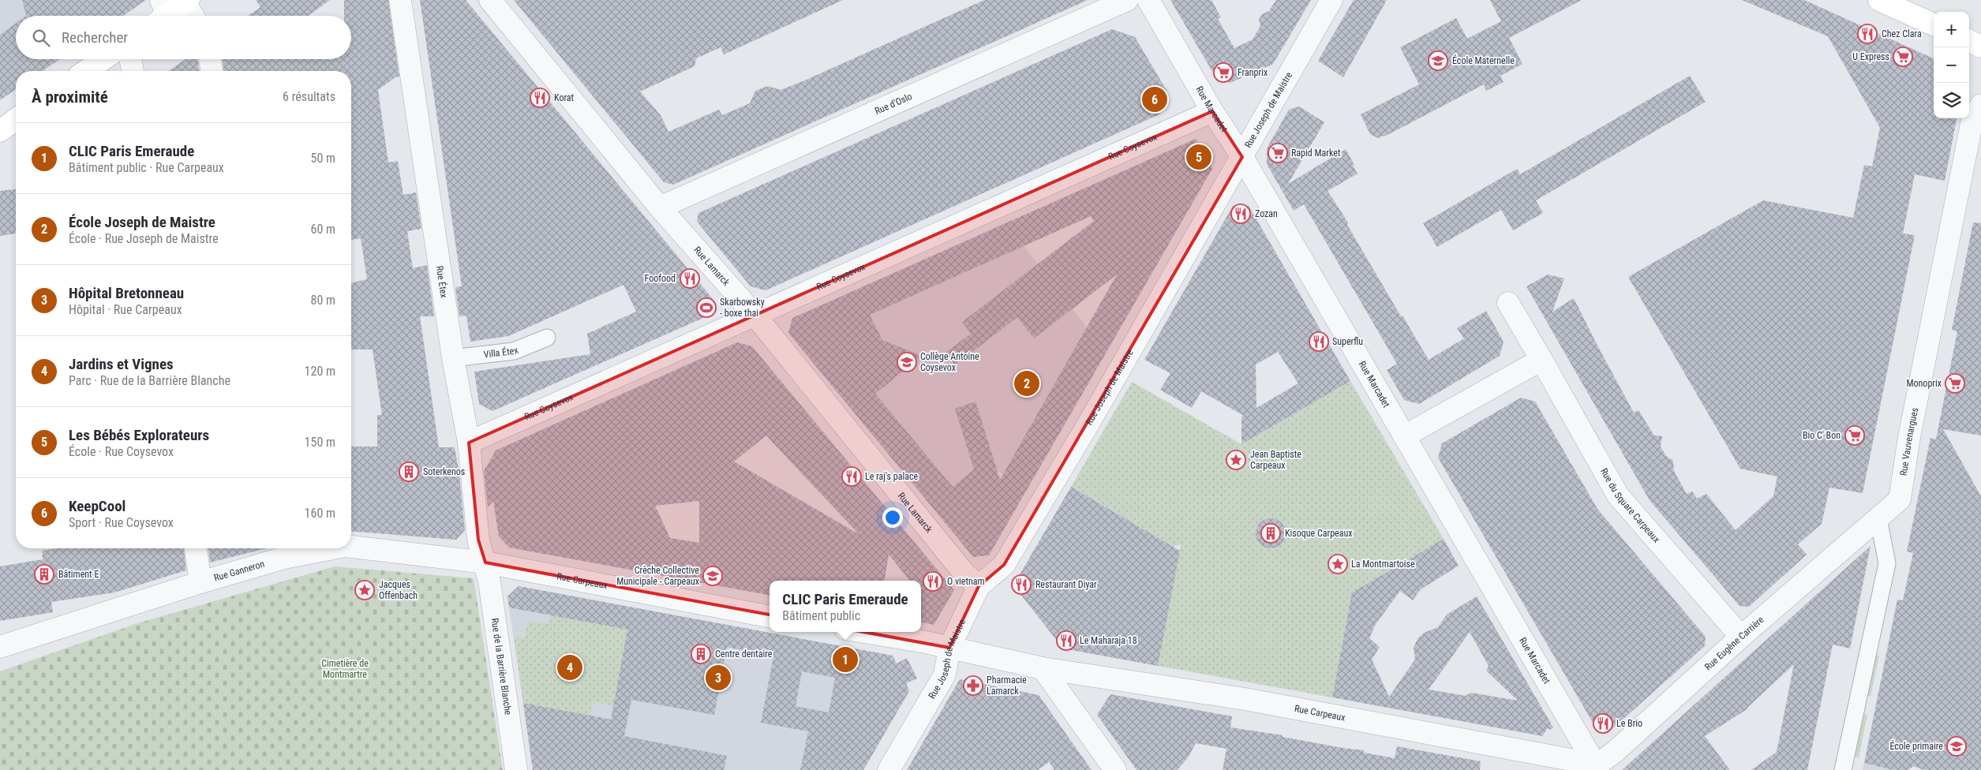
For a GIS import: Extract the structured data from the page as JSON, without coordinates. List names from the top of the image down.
{
  "streets": {
    "street": [
      "Rue d'Oslo",
      "Rue Marcadet",
      "Rue Joseph de Maistre",
      "Rue Coysevox",
      "Rue Lamarck",
      "Rue Étex",
      "Villa Étex",
      "Rue Vauvenargues",
      "Rue du Square Carpeaux",
      "Rue Ganneron",
      "Rue Carpeaux",
      "Rue Eugène Carrière",
      "Rue de la Barrière Blanche"
    ]
  },
  "crossings": [
    ["Rue d'Oslo", "Rue Lamarck"],
    ["Rue Marcadet", "Rue Joseph de Maistre"],
    ["Rue Marcadet", "Rue Coysevox"],
    ["Rue Marcadet", "Rue Carpeaux"],
    ["Rue Marcadet", "Rue Eugène Carrière"],
    ["Rue Joseph de Maistre", "Rue Lamarck"],
    ["Rue Joseph de Maistre", "Rue Carpeaux"],
    ["Rue Coysevox", "Rue Lamarck"],
    ["Rue Coysevox", "Rue Étex"],
    ["Rue Étex", "Villa Étex"],
    ["Rue Étex", "Rue Ganneron"],
    ["Rue Étex", "Rue Carpeaux"],
    ["Rue Étex", "Rue de la Barrière Blanche"],
    ["Rue Vauvenargues", "Rue Eugène Carrière"],
    ["Rue du Square Carpeaux", "Rue Eugène Carrière"],
    ["Rue Ganneron", "Rue Carpeaux"],
    ["Rue Ganneron", "Rue de la Barrière Blanche"],
    ["Rue Carpeaux", "Rue Eugène Carrière"],
    ["Rue Carpeaux", "Rue de la Barrière Blanche"]
  ],
  "parks": ["Cimetière de Montmartre"],
  "places": {
    "restaurant": [
      "Chez Clara",
      "Korat",
      "Zozan",
      "Foofood",
      "Superflu",
      "Le raj's palace",
      "O vietnam",
      "Restaurant Diyar",
      "Le Maharaja 18",
      "Le Brio"
    ],
    "supermarket": [
      "U Express",
      "Franprix",
      "Rapid Market",
      "Monoprix",
      "Bio C' Bon"
    ],
    "school or university": [
      "École Maternelle",
      "Collège Antoine Coysevox",
      "Crèche Collective Municipale - Carpeaux",
      "École primaire"
    ],
    "sports": ["Skarbowsky - boxe thai"],
    "place": ["Jean Baptiste Carpeaux", "La Montmartoise", "Jacques Offenbach"],
    "building": [
      "Soterkenos",
      "Kisoque Carpeaux",
      "Bâtiment E",
      "Centre dentaire"
    ],
    "pharmacy": ["Pharmacie Lamarck"]
  },
  "page": {
    "map_buttons": ["+", "−"],
    "search": "Rechercher",
    "heading": ["À proximité", "6 résultats"],
    "pins": [
      "6",
      "5",
      "2",
      "1",
      "4",
      "3"
    ],
    "list": [
      {
        "mark": "1",
        "name": "CLIC Paris Emeraude",
        "note": "Bâtiment public · Rue Carpeaux",
        "value": "50 m"
      },
      {
        "mark": "2",
        "name": "École Joseph de Maistre",
        "note": "École · Rue Joseph de Maistre",
        "value": "60 m"
      },
      {
        "mark": "3",
        "name": "Hôpital Bretonneau",
        "note": "Hôpital · Rue Carpeaux",
        "value": "80 m"
      },
      {
        "mark": "4",
        "name": "Jardins et Vignes",
        "note": "Parc · Rue de la Barrière Blanche",
        "value": "120 m"
      },
      {
        "mark": "5",
        "name": "Les Bébés Explorateurs",
        "note": "École · Rue Coysevox",
        "value": "150 m"
      },
      {
        "mark": "6",
        "name": "KeepCool",
        "note": "Sport · Rue Coysevox",
        "value": "160 m"
      }
    ],
    "popup": ["CLIC Paris Emeraude", "Bâtiment public"]
  }
}
